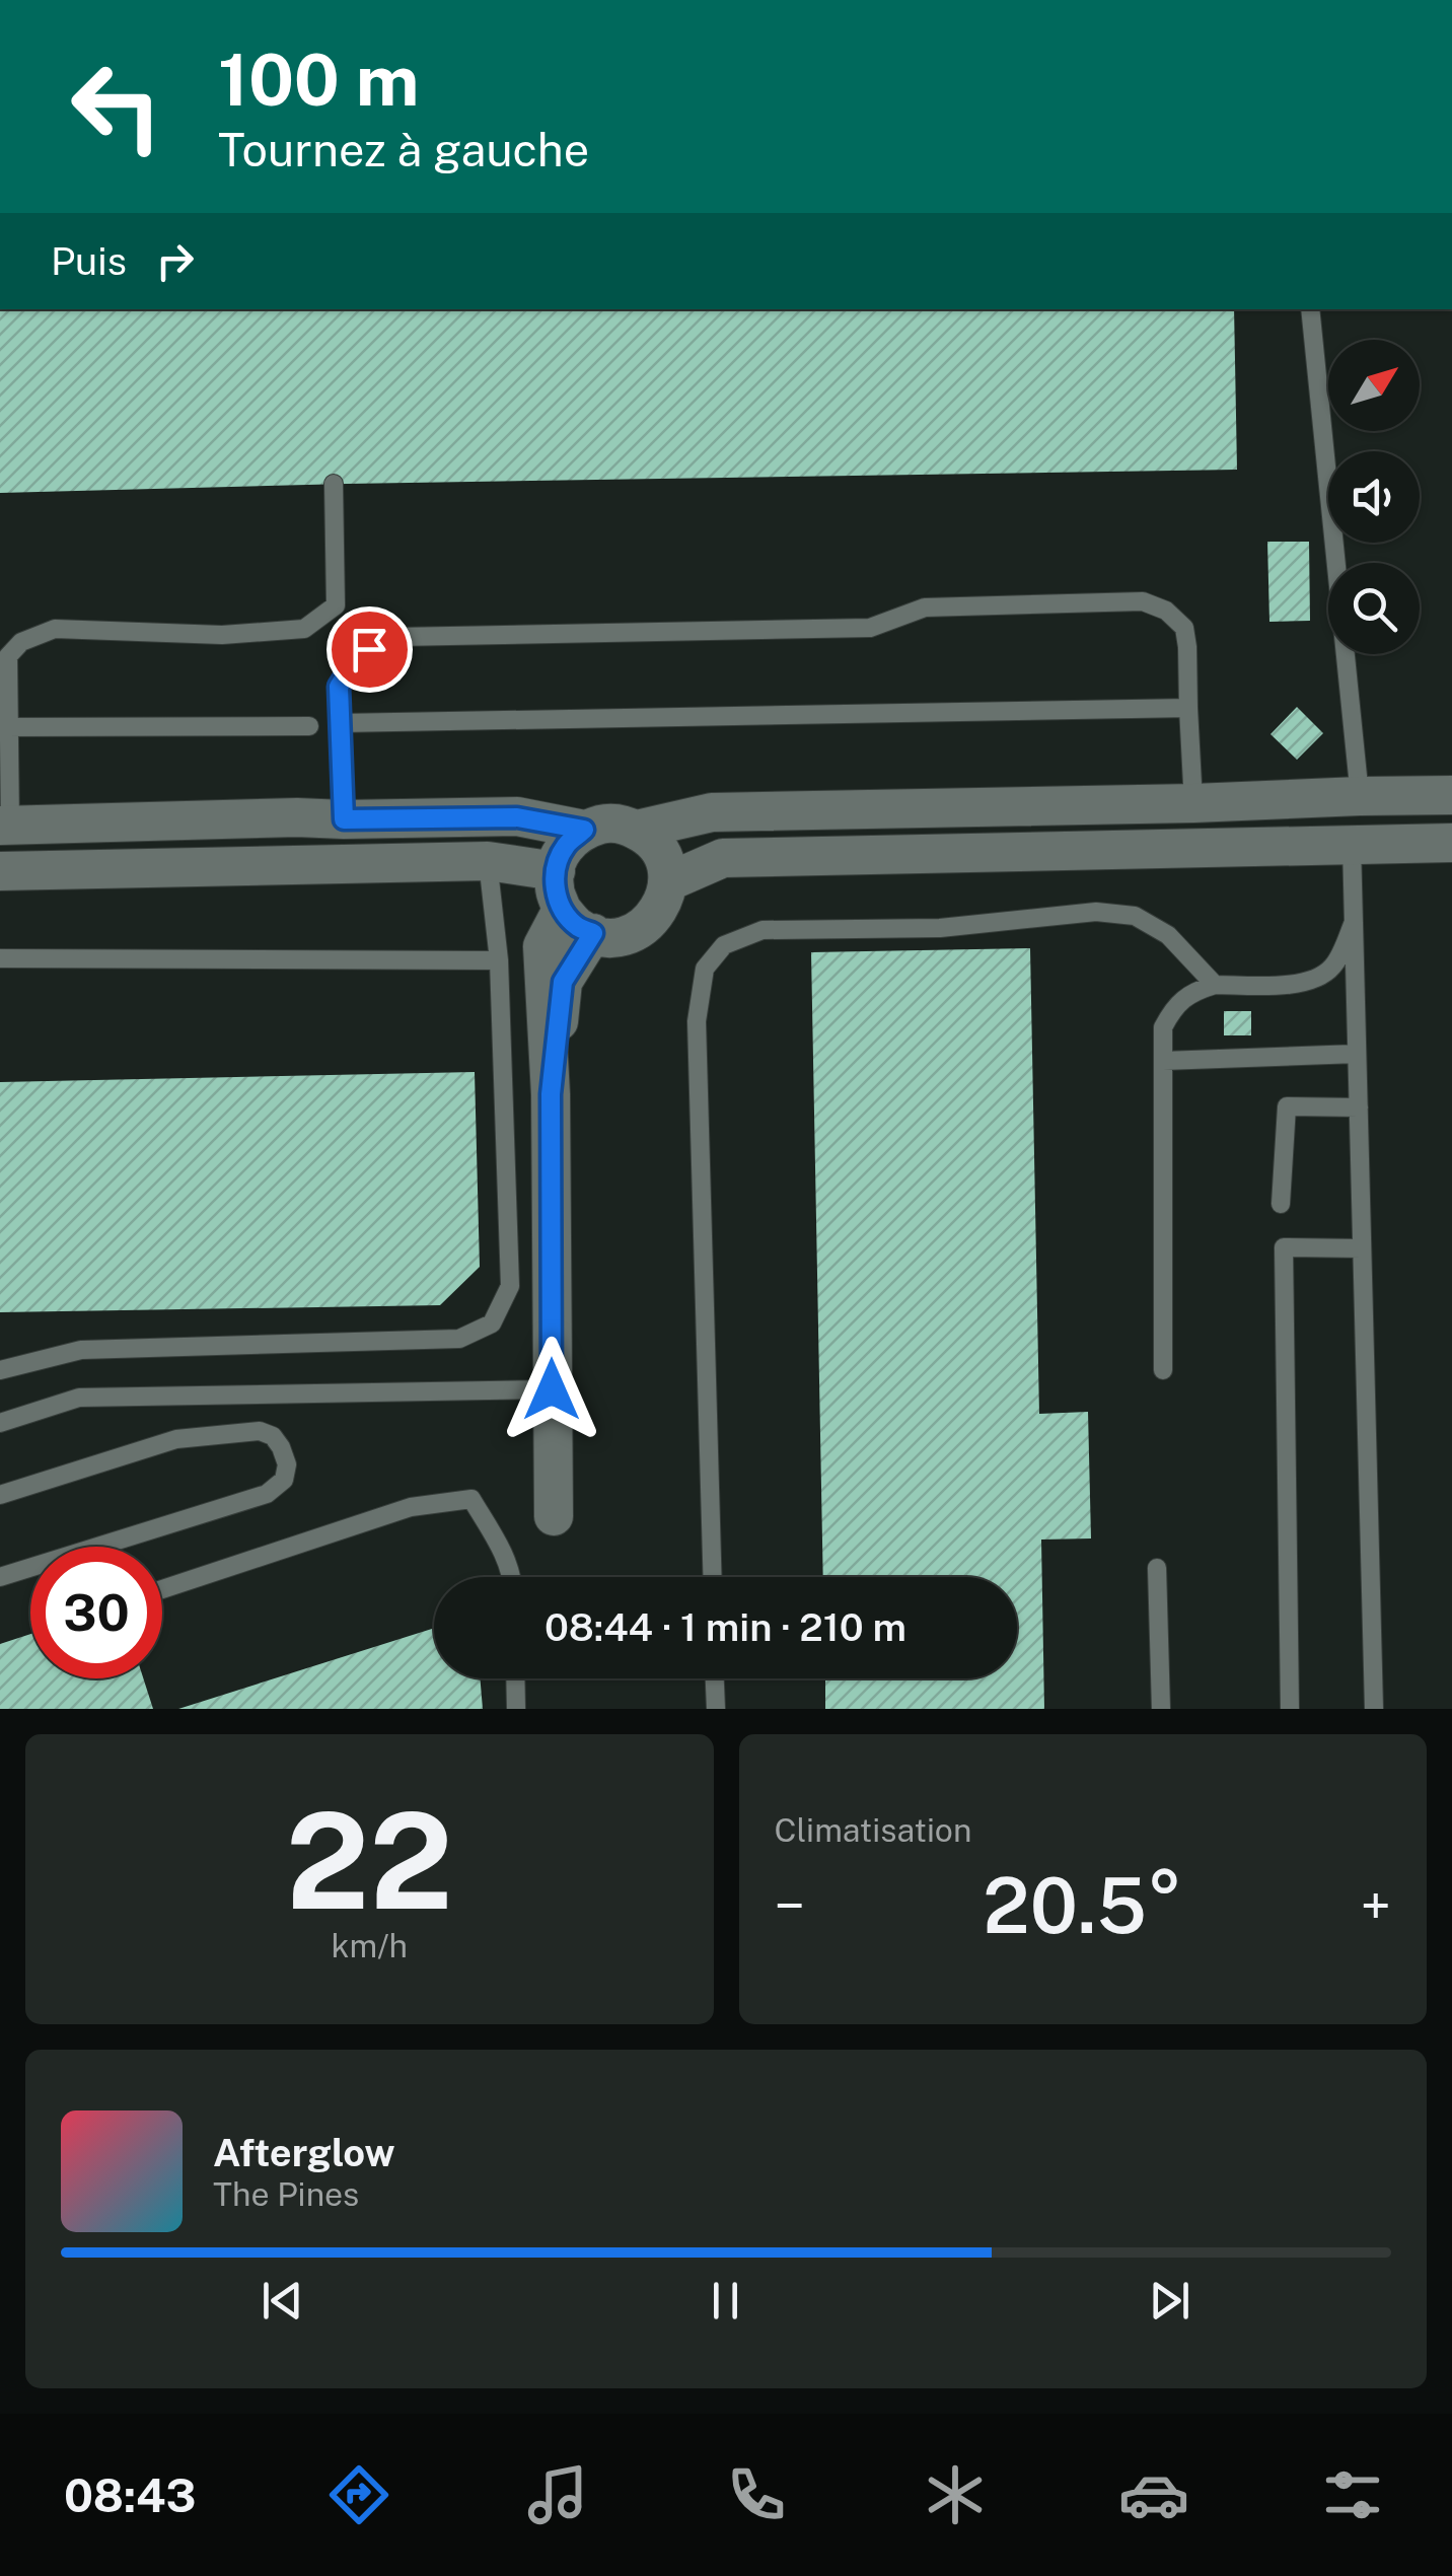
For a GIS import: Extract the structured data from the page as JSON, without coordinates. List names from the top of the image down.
{
  "north": "top right",
  "page": {
    "turn": ["100 m", "Tournez à gauche"],
    "then": "Puis",
    "limit": "30",
    "trip": "08:44 · 1 min · 210 m",
    "tile": [
      ["22", "km/h"],
      "Climatisation"
    ],
    "heat": ["−", "20.5°", "+"],
    "song": ["Afterglow", "The Pines"],
    "tabs": "08:43"
  }
}
